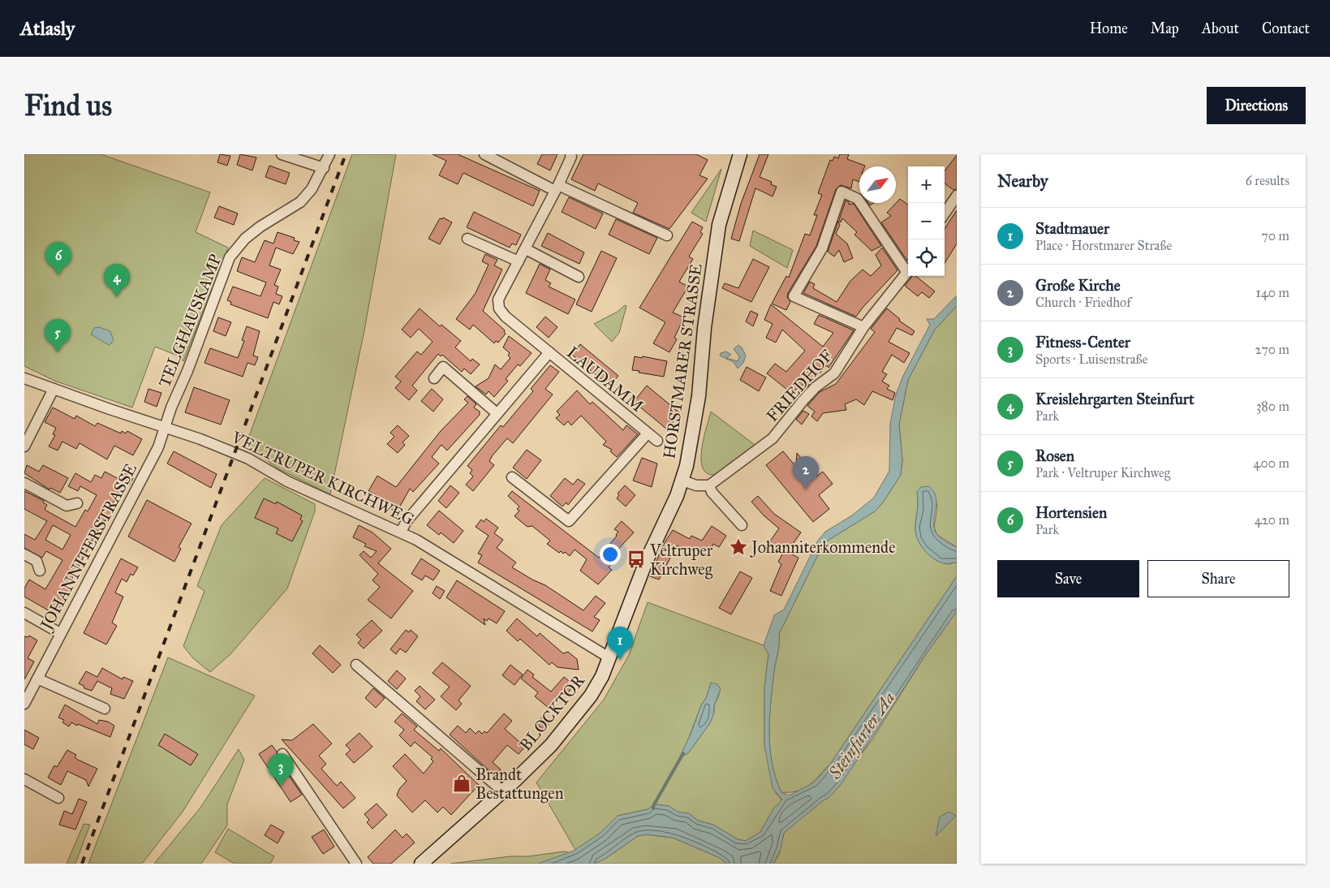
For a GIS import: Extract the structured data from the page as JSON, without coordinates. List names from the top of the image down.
{
  "streets": {
    "main road": ["HORSTMARER STRASSE", "BLOCKTOR"],
    "street": [
      "TELGHAUSKAMP",
      "LAUDAMM",
      "FRIEDHOF",
      "VELTRUPER KIRCHWEG",
      "JOHANNITERSTRASSE"
    ]
  },
  "crossings": [
    ["TELGHAUSKAMP", "VELTRUPER KIRCHWEG"],
    ["TELGHAUSKAMP", "JOHANNITERSTRASSE"],
    ["HORSTMARER STRASSE", "VELTRUPER KIRCHWEG"],
    ["HORSTMARER STRASSE", "BLOCKTOR"],
    ["LAUDAMM", "VELTRUPER KIRCHWEG"],
    ["VELTRUPER KIRCHWEG", "JOHANNITERSTRASSE"],
    ["VELTRUPER KIRCHWEG", "BLOCKTOR"]
  ],
  "water": ["Steinfurter Aa"],
  "places": {
    "place": ["Johanniterkommende"],
    "bus stop": ["Veltruper Kirchweg"],
    "shop": ["Brandt Bestattungen"]
  },
  "north": "top right",
  "page": {
    "header": "Atlasly",
    "nav": [
      "Home",
      "Map",
      "About",
      "Contact"
    ],
    "buttons": [
      "Directions",
      ["Save", "Share"]
    ],
    "title": "Find us",
    "heading": ["Nearby", "6 results"],
    "map_buttons": ["+", "−"],
    "list": [
      {
        "mark": "1",
        "name": "Stadtmauer",
        "note": "Place · Horstmarer Straße",
        "value": "70 m"
      },
      {
        "mark": "2",
        "name": "Große Kirche",
        "note": "Church · Friedhof",
        "value": "140 m"
      },
      {
        "mark": "3",
        "name": "Fitness-Center",
        "note": "Sports · Luisenstraße",
        "value": "270 m"
      },
      {
        "mark": "4",
        "name": "Kreislehrgarten Steinfurt",
        "note": "Park",
        "value": "380 m"
      },
      {
        "mark": "5",
        "name": "Rosen",
        "note": "Park · Veltruper Kirchweg",
        "value": "400 m"
      },
      {
        "mark": "6",
        "name": "Hortensien",
        "note": "Park",
        "value": "420 m"
      }
    ],
    "pins": [
      "6",
      "4",
      "5",
      "2",
      "1",
      "3"
    ]
  }
}
